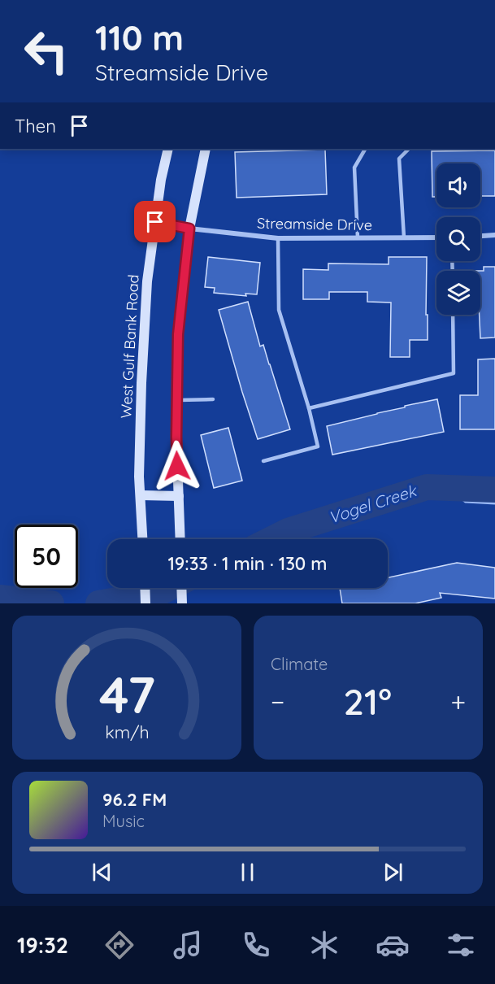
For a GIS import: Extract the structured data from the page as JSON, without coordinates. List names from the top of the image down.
{
  "streets": {
    "main road": ["West Gulf Bank Road"],
    "street": ["Streamside Drive"]
  },
  "crossings": [
    ["Streamside Drive", "West Gulf Bank Road"]
  ],
  "water": ["Vogel Creek"],
  "page": {
    "turn": ["110 m", "Streamside Drive"],
    "then": "Then",
    "limit": "50",
    "trip": "19:33 · 1 min · 130 m",
    "tile": "Climate",
    "heat": ["−", "21°", "+"],
    "song": ["96.2 FM", "Music"],
    "tabs": "19:32",
    "gauge": ["47", "km/h"]
  }
}
